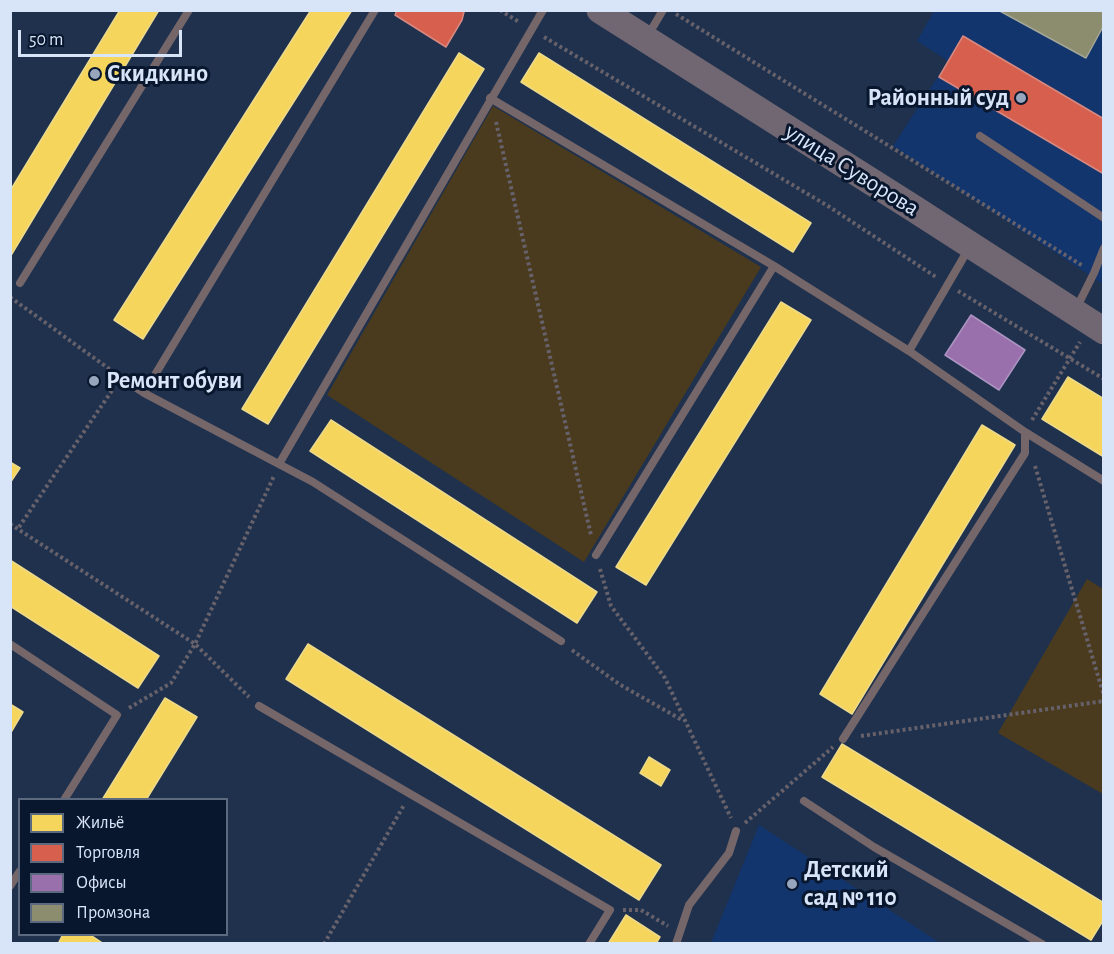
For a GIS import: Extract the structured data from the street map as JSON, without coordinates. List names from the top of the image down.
{
  "streets": {
    "main road": ["улица Суворова"]
  },
  "places": [
    "Скидкино",
    "Районный суд",
    "Ремонт обуви",
    "Детский сад № 110"
  ],
  "legend": [
    "Жильё",
    "Торговля",
    "Офисы",
    "Промзона"
  ],
  "scale_bar": "50 m"
}
